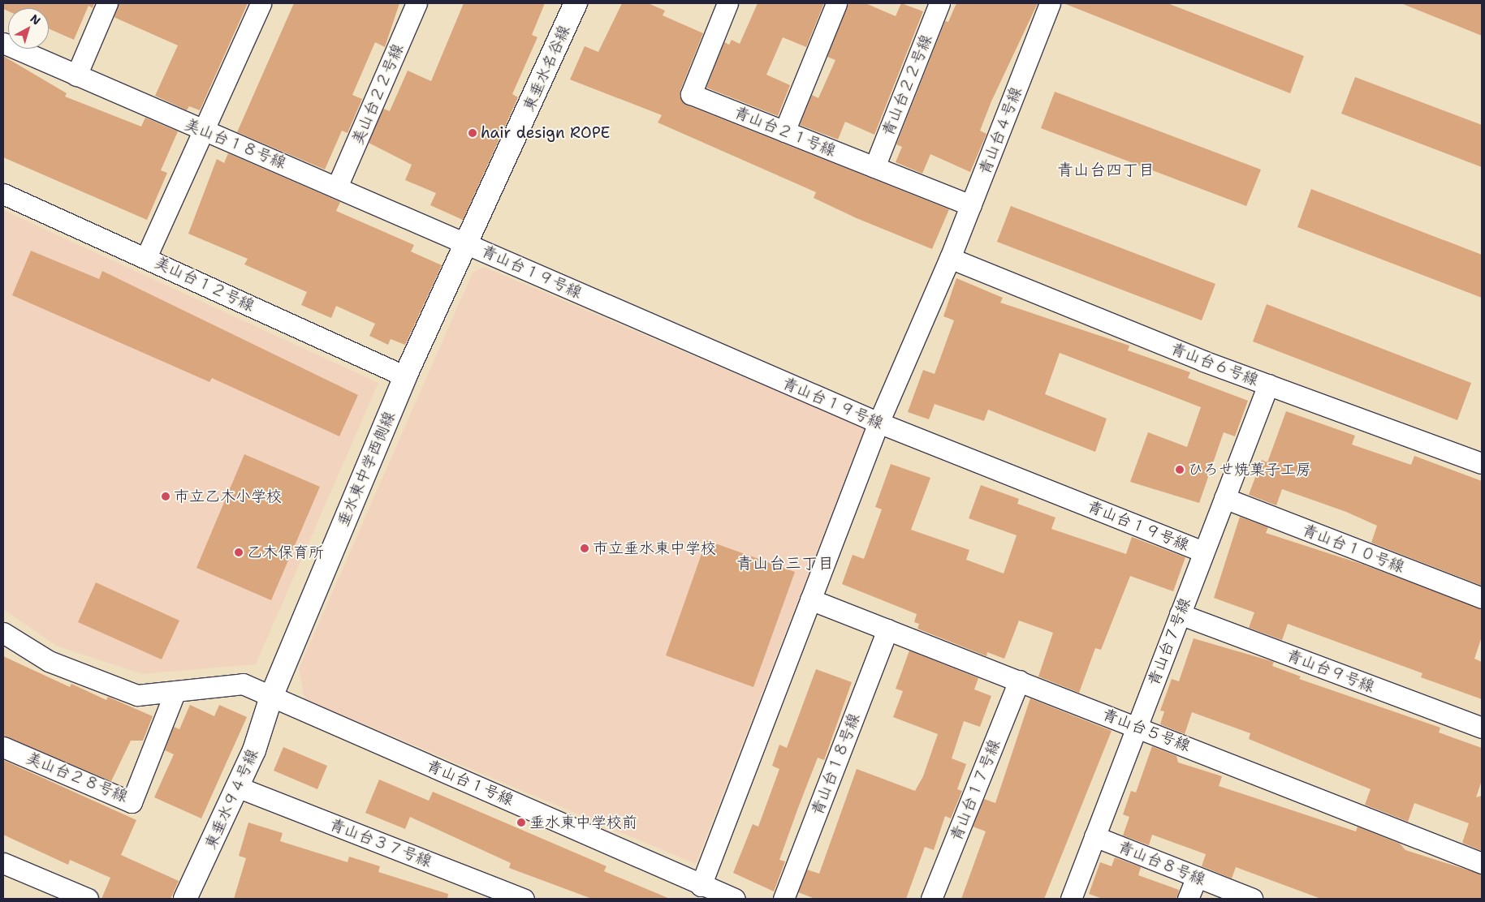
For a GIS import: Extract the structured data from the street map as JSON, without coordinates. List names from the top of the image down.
{
  "streets": {
    "street": [
      "東垂水名谷線",
      "青山台２２号線",
      "美山台２２号線",
      "青山台４号線",
      "青山台２１号線",
      "美山台１８号線",
      "青山台１９号線",
      "美山台１２号線",
      "青山台６号線",
      "垂水東中学西側線",
      "青山台１０号線",
      "青山台７号線",
      "青山台９号線",
      "青山台５号線",
      "青山台１８号線",
      "美山台２８号線",
      "青山台１号線",
      "青山台１７号線",
      "東垂水９４号線",
      "青山台３７号線",
      "青山台８号線"
    ]
  },
  "crossings": [
    ["東垂水名谷線", "美山台１８号線"],
    ["東垂水名谷線", "青山台１９号線"],
    ["東垂水名谷線", "垂水東中学西側線"],
    ["青山台２２号線", "青山台２１号線"],
    ["美山台２２号線", "美山台１８号線"],
    ["青山台４号線", "青山台２１号線"],
    ["青山台４号線", "青山台１９号線"],
    ["青山台４号線", "青山台６号線"],
    ["青山台４号線", "青山台５号線"],
    ["青山台４号線", "青山台１号線"],
    ["美山台１８号線", "青山台１９号線"],
    ["美山台１８号線", "垂水東中学西側線"],
    ["青山台１９号線", "垂水東中学西側線"],
    ["青山台１９号線", "青山台７号線"],
    ["美山台１２号線", "垂水東中学西側線"],
    ["青山台６号線", "青山台７号線"],
    ["垂水東中学西側線", "青山台１号線"],
    ["垂水東中学西側線", "東垂水９４号線"],
    ["青山台１０号線", "青山台７号線"],
    ["青山台７号線", "青山台９号線"],
    ["青山台７号線", "青山台５号線"],
    ["青山台７号線", "青山台８号線"],
    ["青山台５号線", "青山台１８号線"],
    ["青山台５号線", "青山台１７号線"],
    ["美山台２８号線", "青山台１号線"],
    ["青山台１号線", "東垂水９４号線"],
    ["東垂水９４号線", "青山台３７号線"]
  ],
  "districts": ["青山台四丁目", "青山台三丁目"],
  "places": [
    "hair design ROPE",
    "ひろせ焼菓子工房",
    "市立乙木小学校",
    "市立垂水東中学校",
    "乙木保育所",
    "垂水東中学校前"
  ],
  "north": "top right"
}
